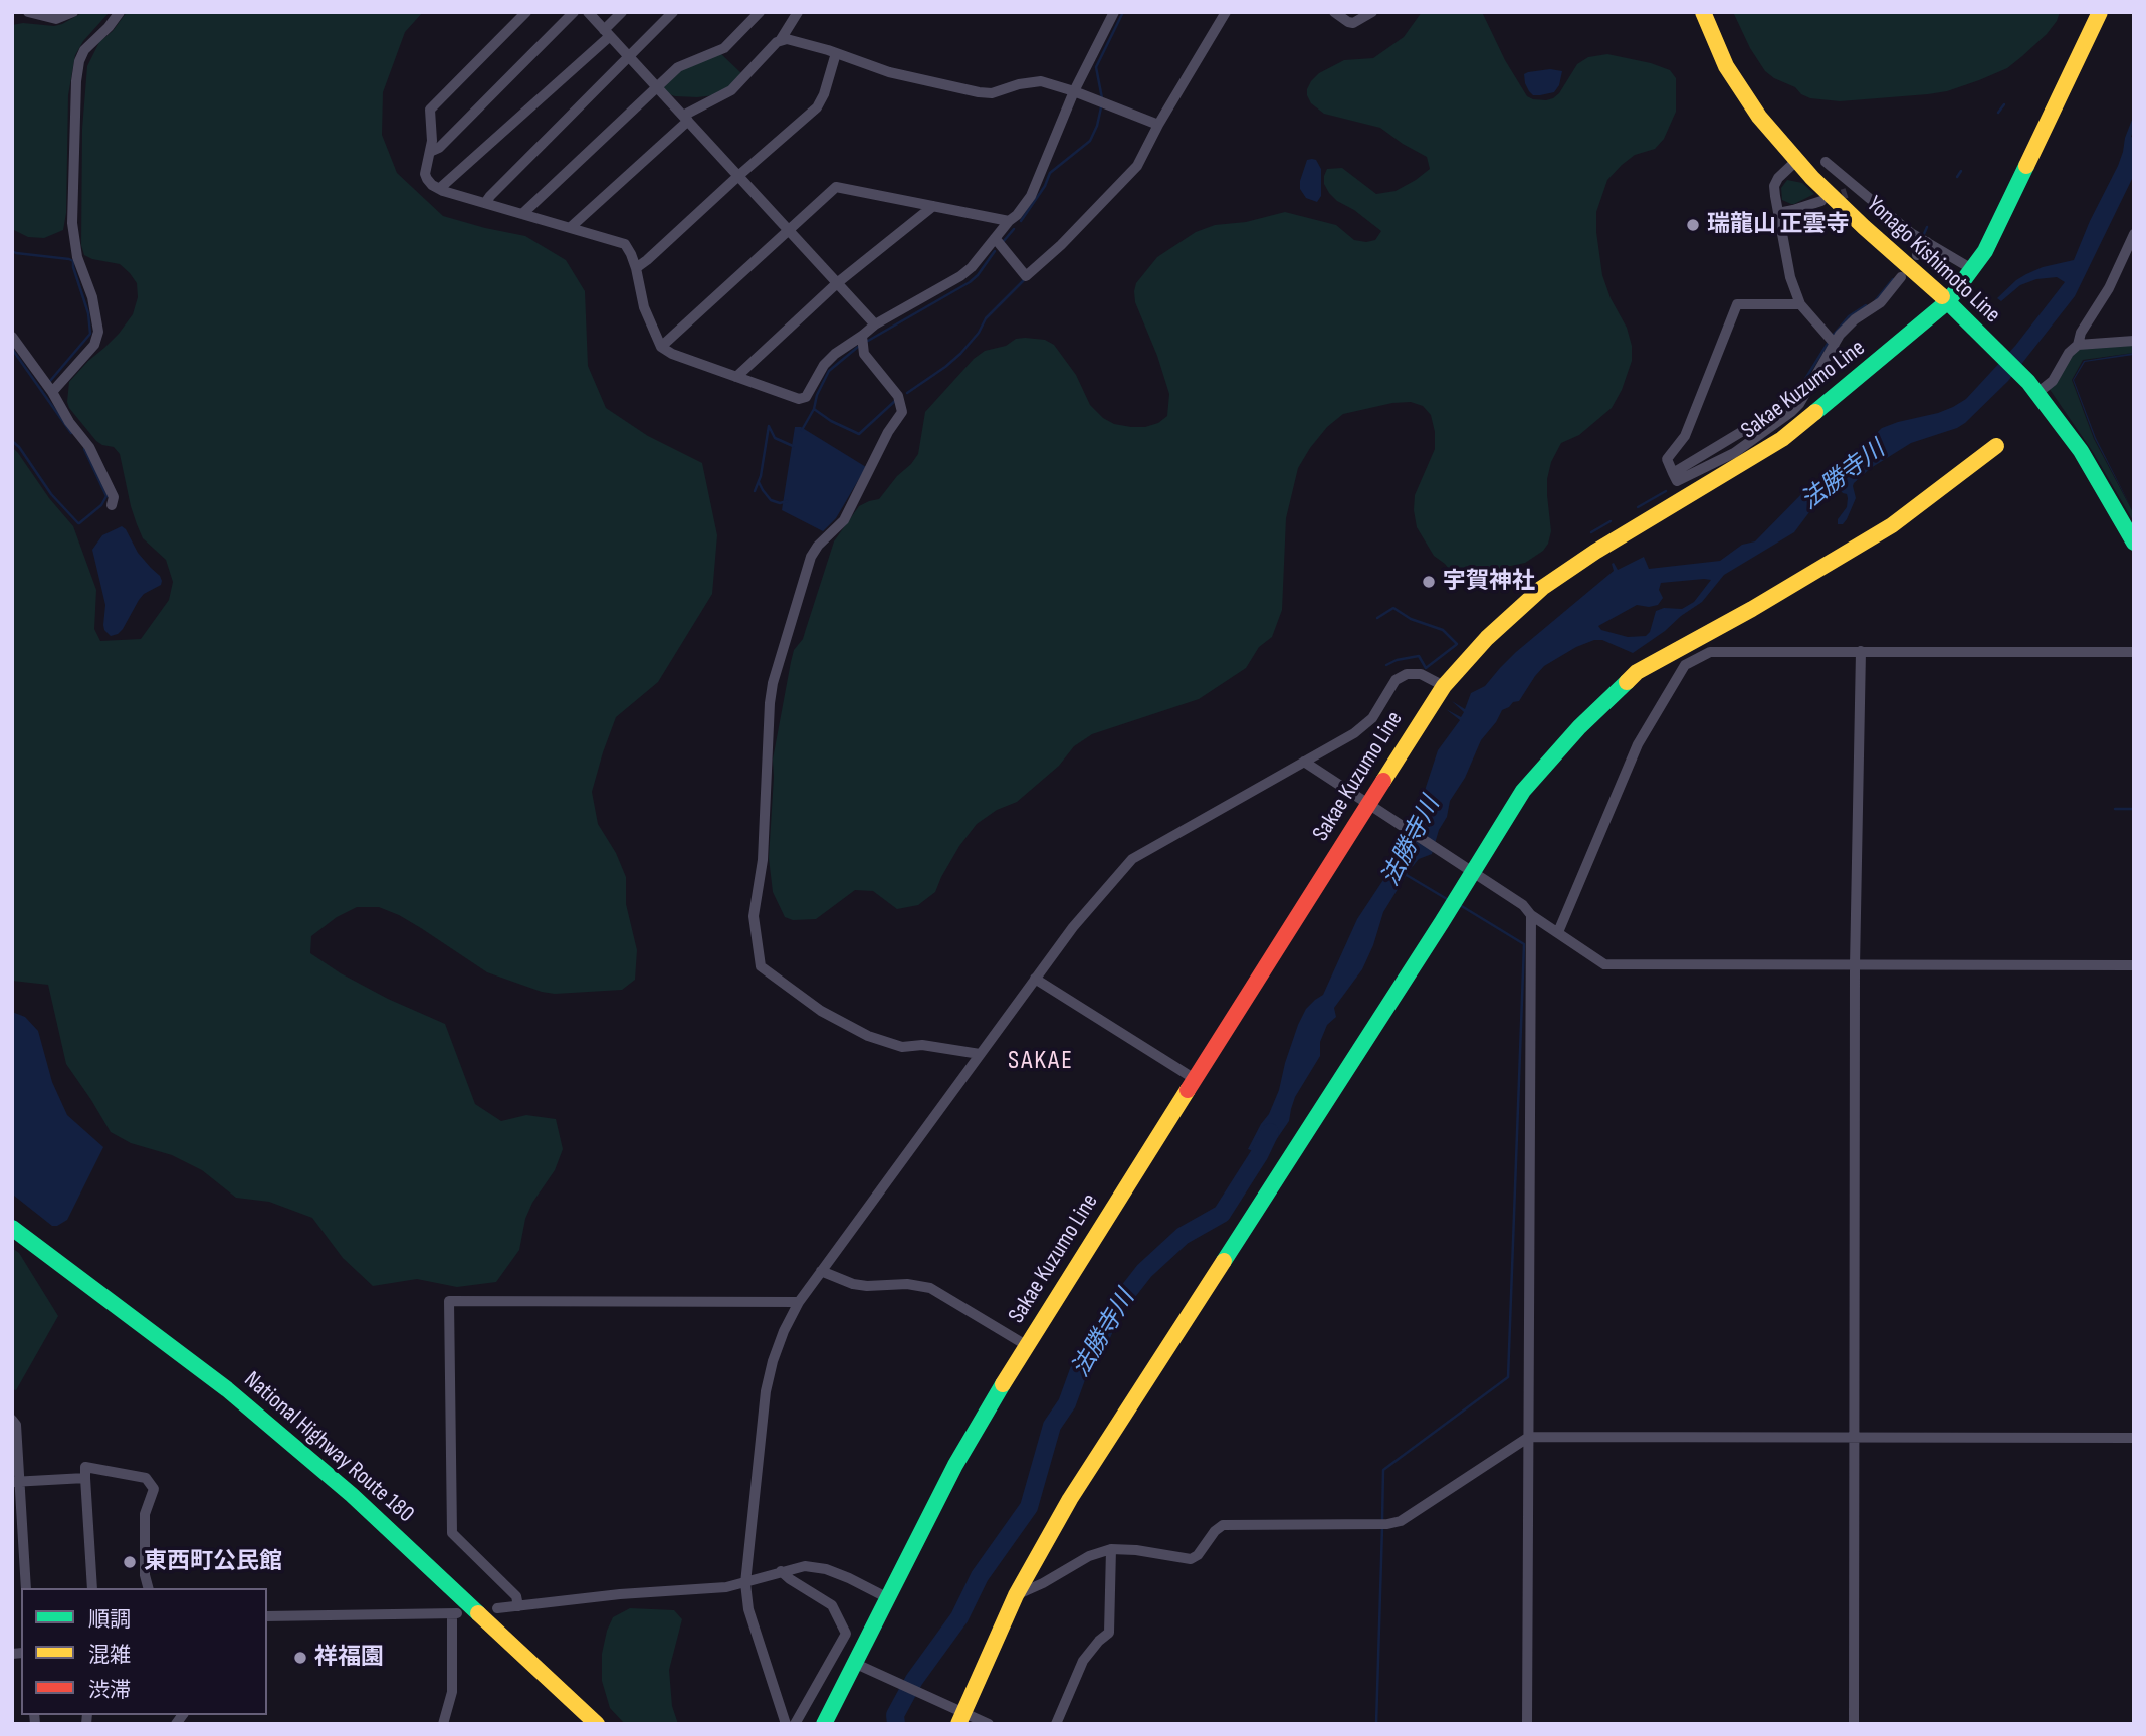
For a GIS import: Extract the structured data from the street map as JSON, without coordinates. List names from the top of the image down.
{
  "streets": {
    "main road": ["Yonago Kishimoto Line", "Sakae Kuzumo Line", "National Highway Route 180"]
  },
  "crossings": [
    ["Yonago Kishimoto Line", "Sakae Kuzumo Line"]
  ],
  "districts": ["SAKAE"],
  "water": ["法勝寺川"],
  "places": [
    "瑞龍山 正雲寺",
    "宇賀神社",
    "東西町公民館",
    "祥福園"
  ],
  "legend": ["順調", "混雑", "渋滞"]
}
